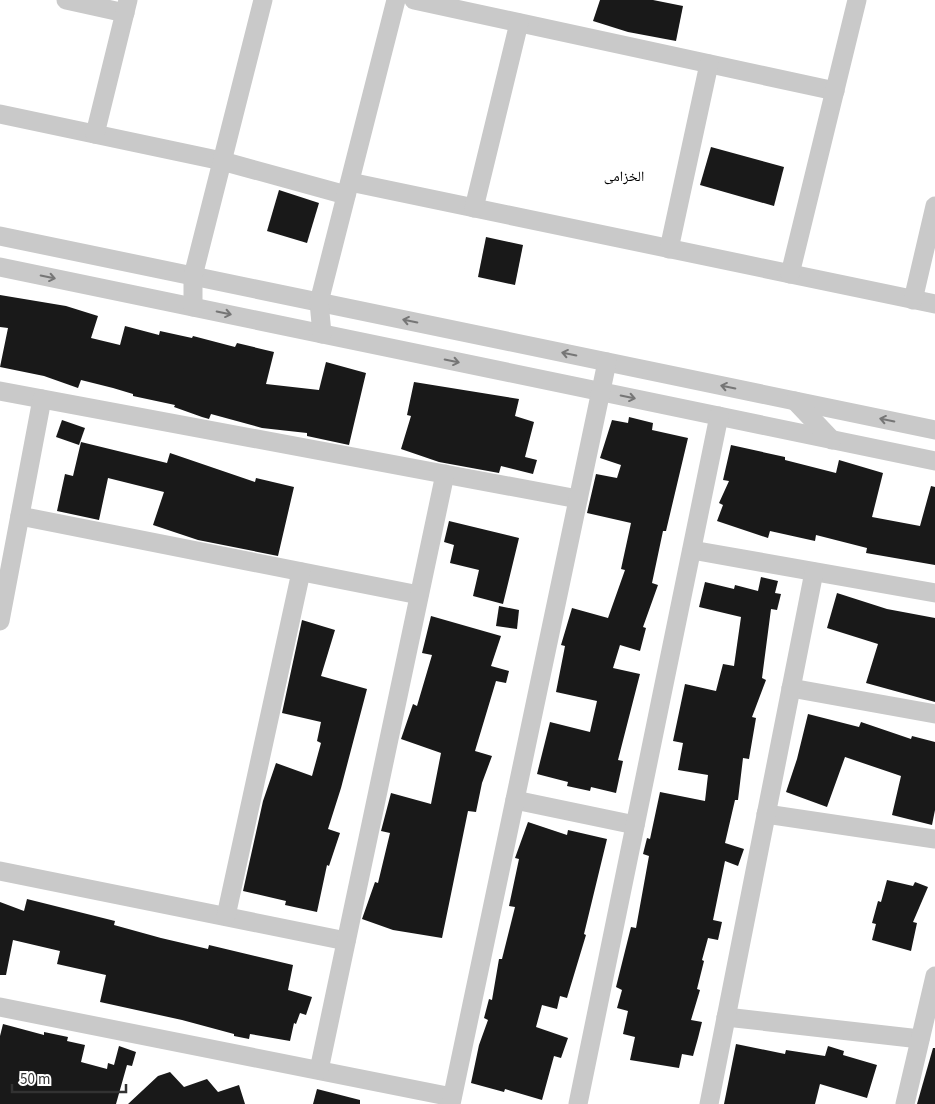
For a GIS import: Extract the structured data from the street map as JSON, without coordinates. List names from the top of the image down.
{
  "districts": ["الخزامى"],
  "scale_bar": "50 m"
}
